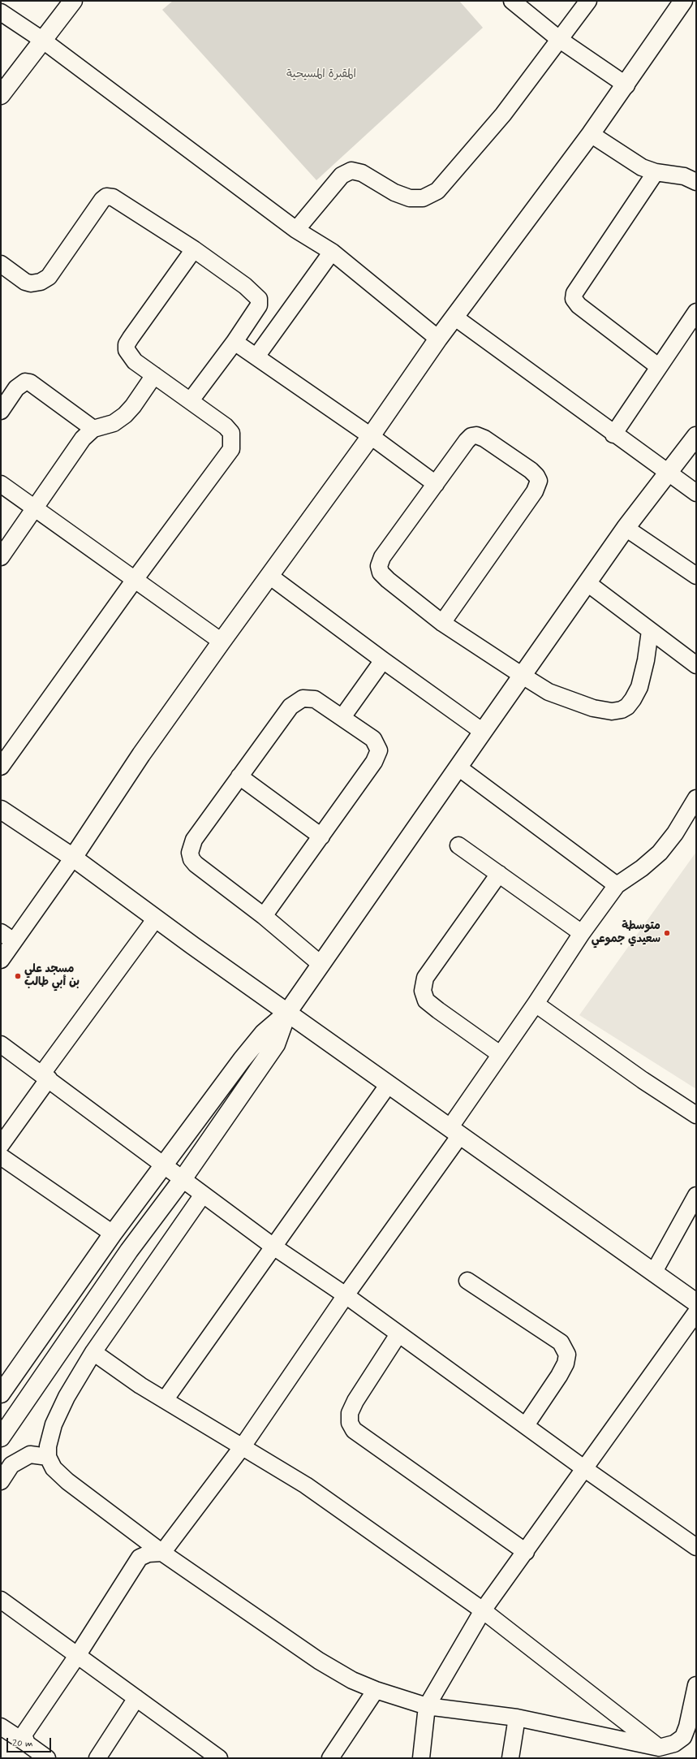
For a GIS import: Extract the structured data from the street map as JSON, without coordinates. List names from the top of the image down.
{
  "parks": ["المقبرة المسيحية"],
  "places": ["متوسطة سعيدي جموعي", "مسجد علي بن أبي طالب"],
  "scale_bar": "20 m"
}
